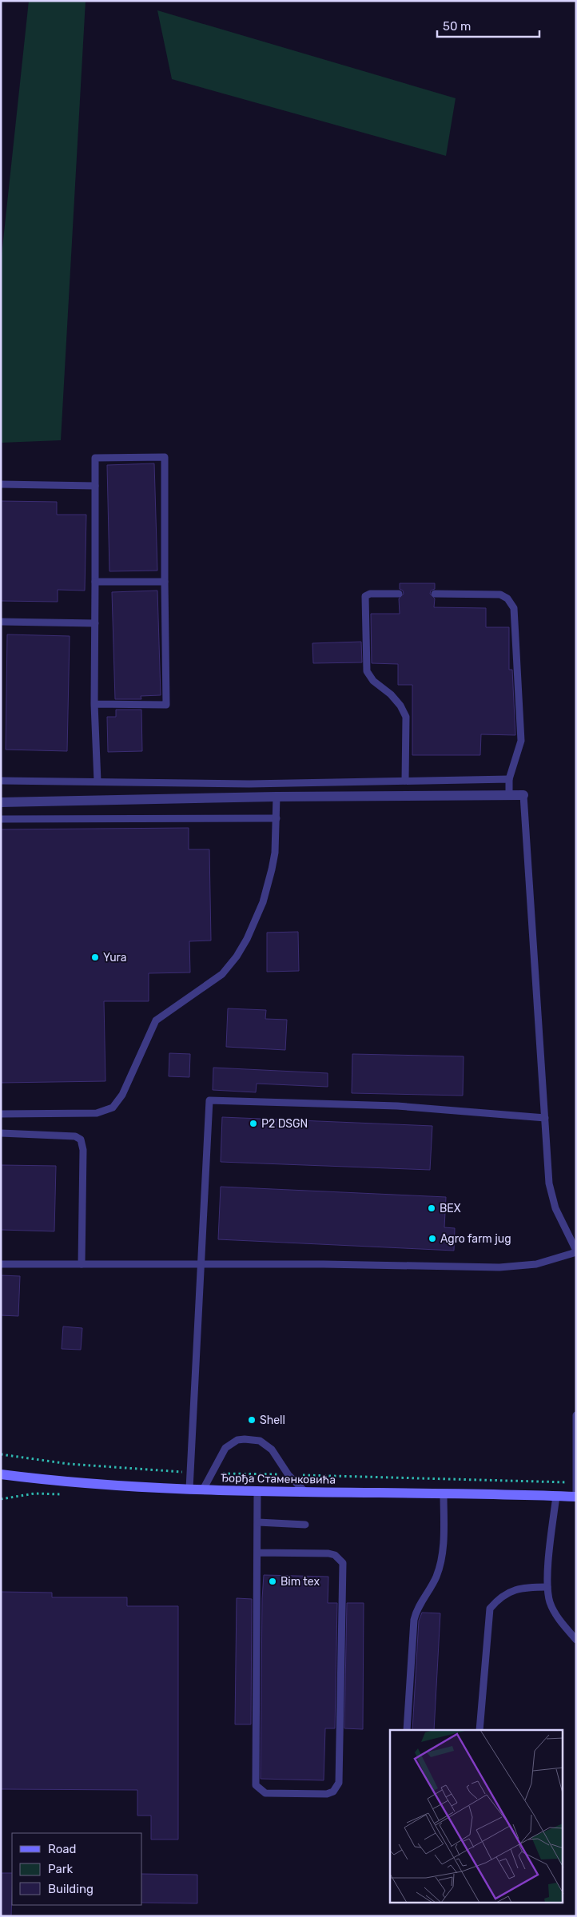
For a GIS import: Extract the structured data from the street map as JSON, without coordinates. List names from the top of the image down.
{
  "streets": {
    "street": ["Ђорђа Стаменковића"]
  },
  "places": [
    "Yura",
    "P2 DSGN",
    "BEX",
    "Agro farm jug",
    "Shell",
    "Bim tex"
  ],
  "legend": ["Road", "Park", "Building"],
  "scale_bar": "50 m"
}
